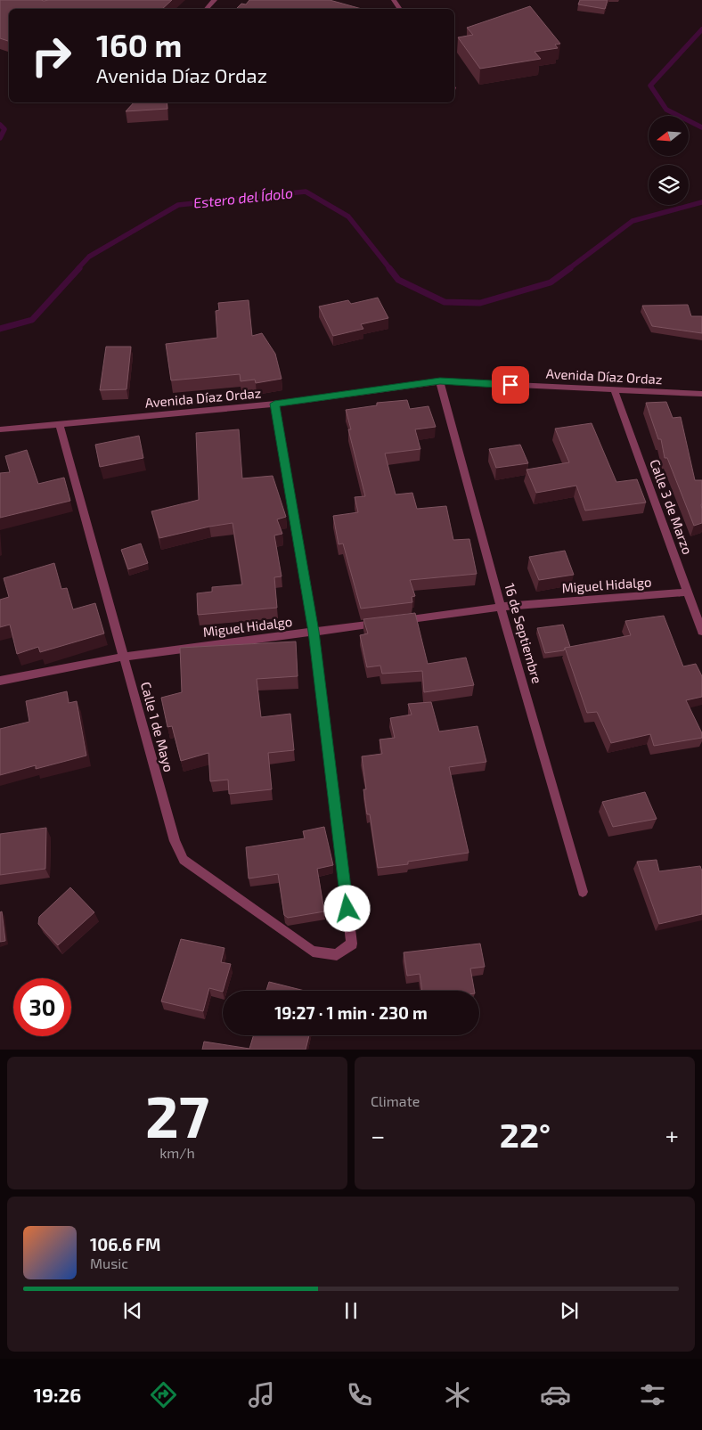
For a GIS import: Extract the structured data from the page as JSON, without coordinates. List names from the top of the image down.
{
  "streets": {
    "street": [
      "Avenida Díaz Ordaz",
      "Calle 3 de Marzo",
      "Miguel Hidalgo",
      "16 de Septiembre",
      "Calle 1 de Mayo"
    ]
  },
  "crossings": [
    ["Avenida Díaz Ordaz", "Calle 3 de Marzo"],
    ["Avenida Díaz Ordaz", "16 de Septiembre"],
    ["Avenida Díaz Ordaz", "Calle 1 de Mayo"],
    ["Calle 3 de Marzo", "Miguel Hidalgo"],
    ["Miguel Hidalgo", "16 de Septiembre"],
    ["Miguel Hidalgo", "Calle 1 de Mayo"]
  ],
  "water": ["Estero del Ídolo"],
  "north": "left",
  "page": {
    "turn": ["160 m", "Avenida Díaz Ordaz"],
    "limit": "30",
    "trip": "19:27 · 1 min · 230 m",
    "tile": [
      ["27", "km/h"],
      "Climate"
    ],
    "heat": ["−", "22°", "+"],
    "song": ["106.6 FM", "Music"],
    "tabs": "19:26"
  }
}
